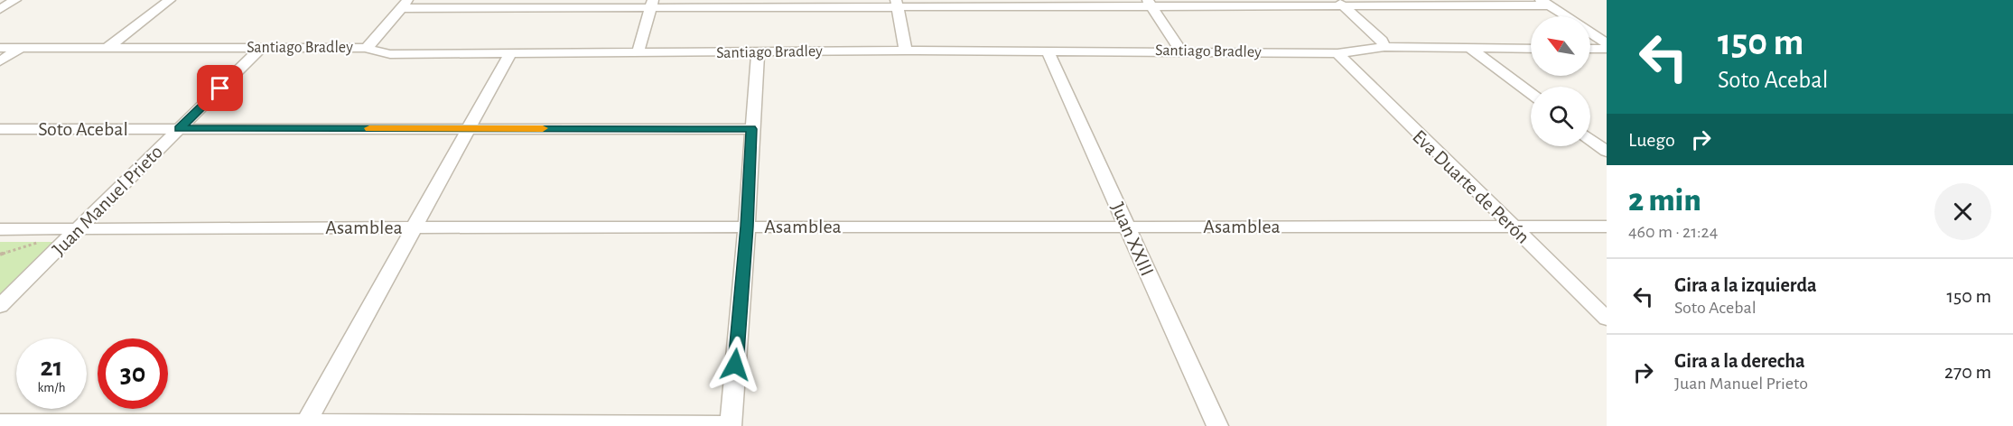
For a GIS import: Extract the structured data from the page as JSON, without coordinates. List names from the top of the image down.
{
  "streets": {
    "street": [
      "Santiago Bradley",
      "Soto Acebal",
      "Eva Duarte de Perón",
      "Juan Manuel Prieto",
      "Asamblea",
      "Juan XXIII"
    ]
  },
  "crossings": [
    ["Santiago Bradley", "Eva Duarte de Perón"],
    ["Santiago Bradley", "Juan Manuel Prieto"],
    ["Santiago Bradley", "Juan XXIII"],
    ["Soto Acebal", "Juan Manuel Prieto"],
    ["Eva Duarte de Perón", "Asamblea"],
    ["Juan Manuel Prieto", "Asamblea"],
    ["Asamblea", "Juan XXIII"]
  ],
  "north": "top left",
  "page": {
    "turn": ["150 m", "Soto Acebal"],
    "then": "Luego",
    "heading": ["2 min", "460 m · 21:24"],
    "list": [
      {
        "name": "Gira a la izquierda",
        "note": "Soto Acebal",
        "value": "150 m"
      },
      {
        "name": "Gira a la derecha",
        "note": "Juan Manuel Prieto",
        "value": "270 m"
      }
    ],
    "speed": "21 km/h",
    "limit": "30"
  }
}
